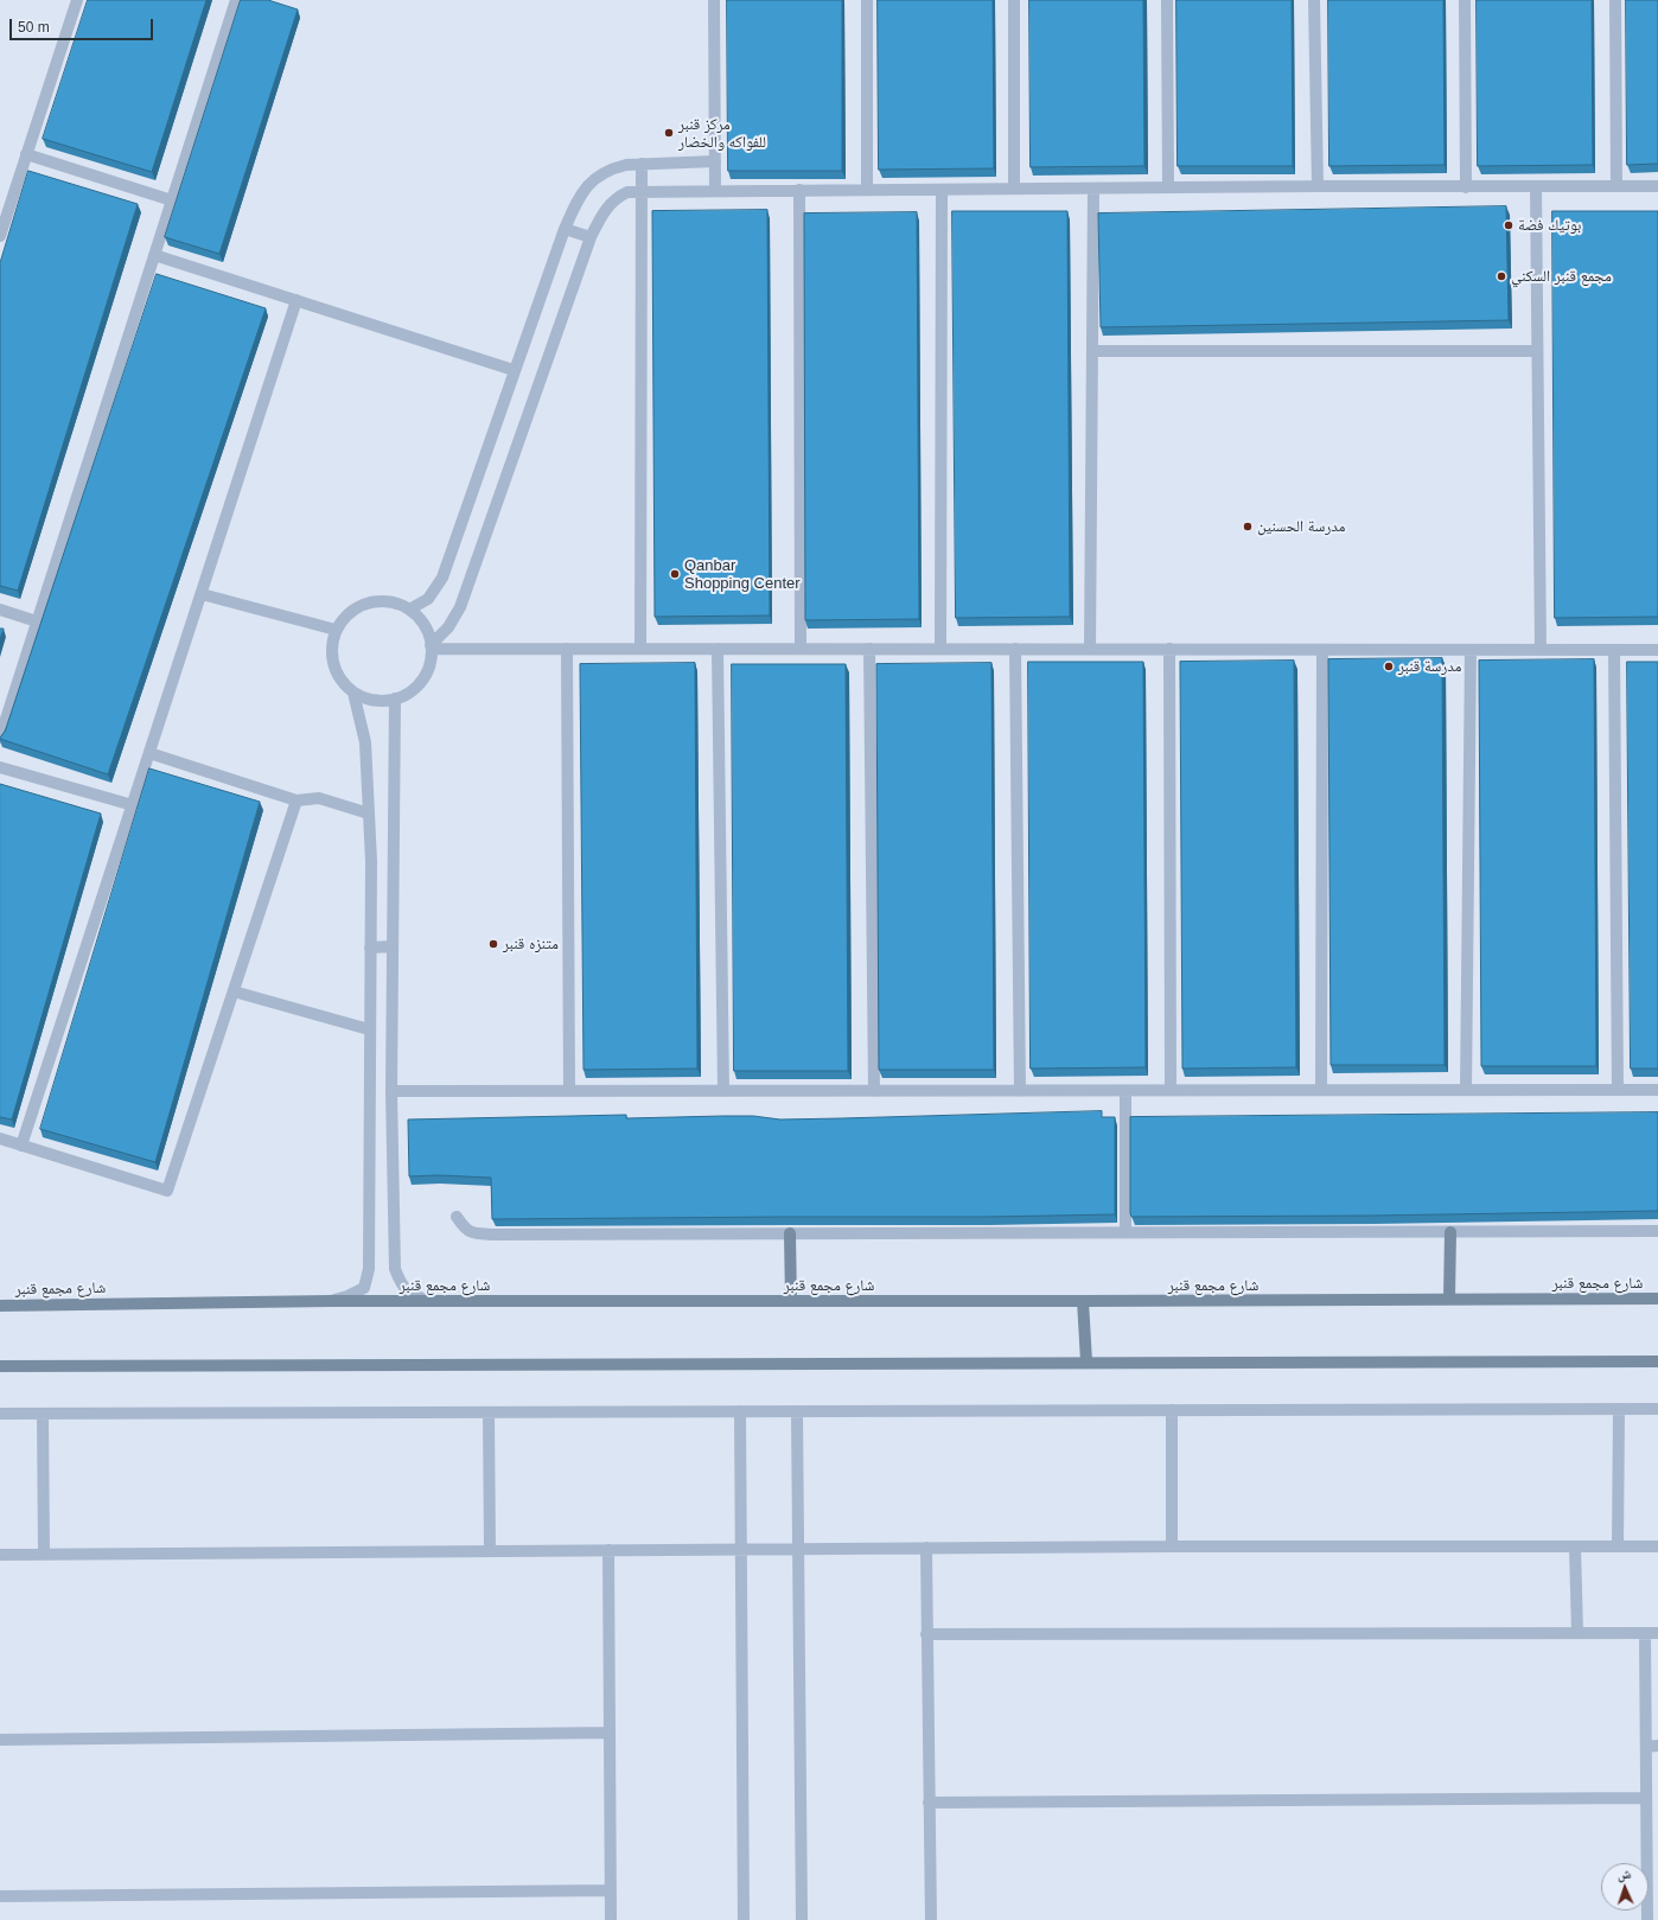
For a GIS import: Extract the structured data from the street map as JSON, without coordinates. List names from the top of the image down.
{
  "streets": {
    "main road": ["شارع مجمع قنبر"]
  },
  "places": [
    "مركز قنبر للفواكه والخضار",
    "بوتيك فضة",
    "مجمع قنبر السكني",
    "مدرسة الحسنين",
    "Qanbar Shopping Center",
    "مدرسة قنبر",
    "متنزه قنبر"
  ],
  "scale_bar": "50 m",
  "north": "top"
}
